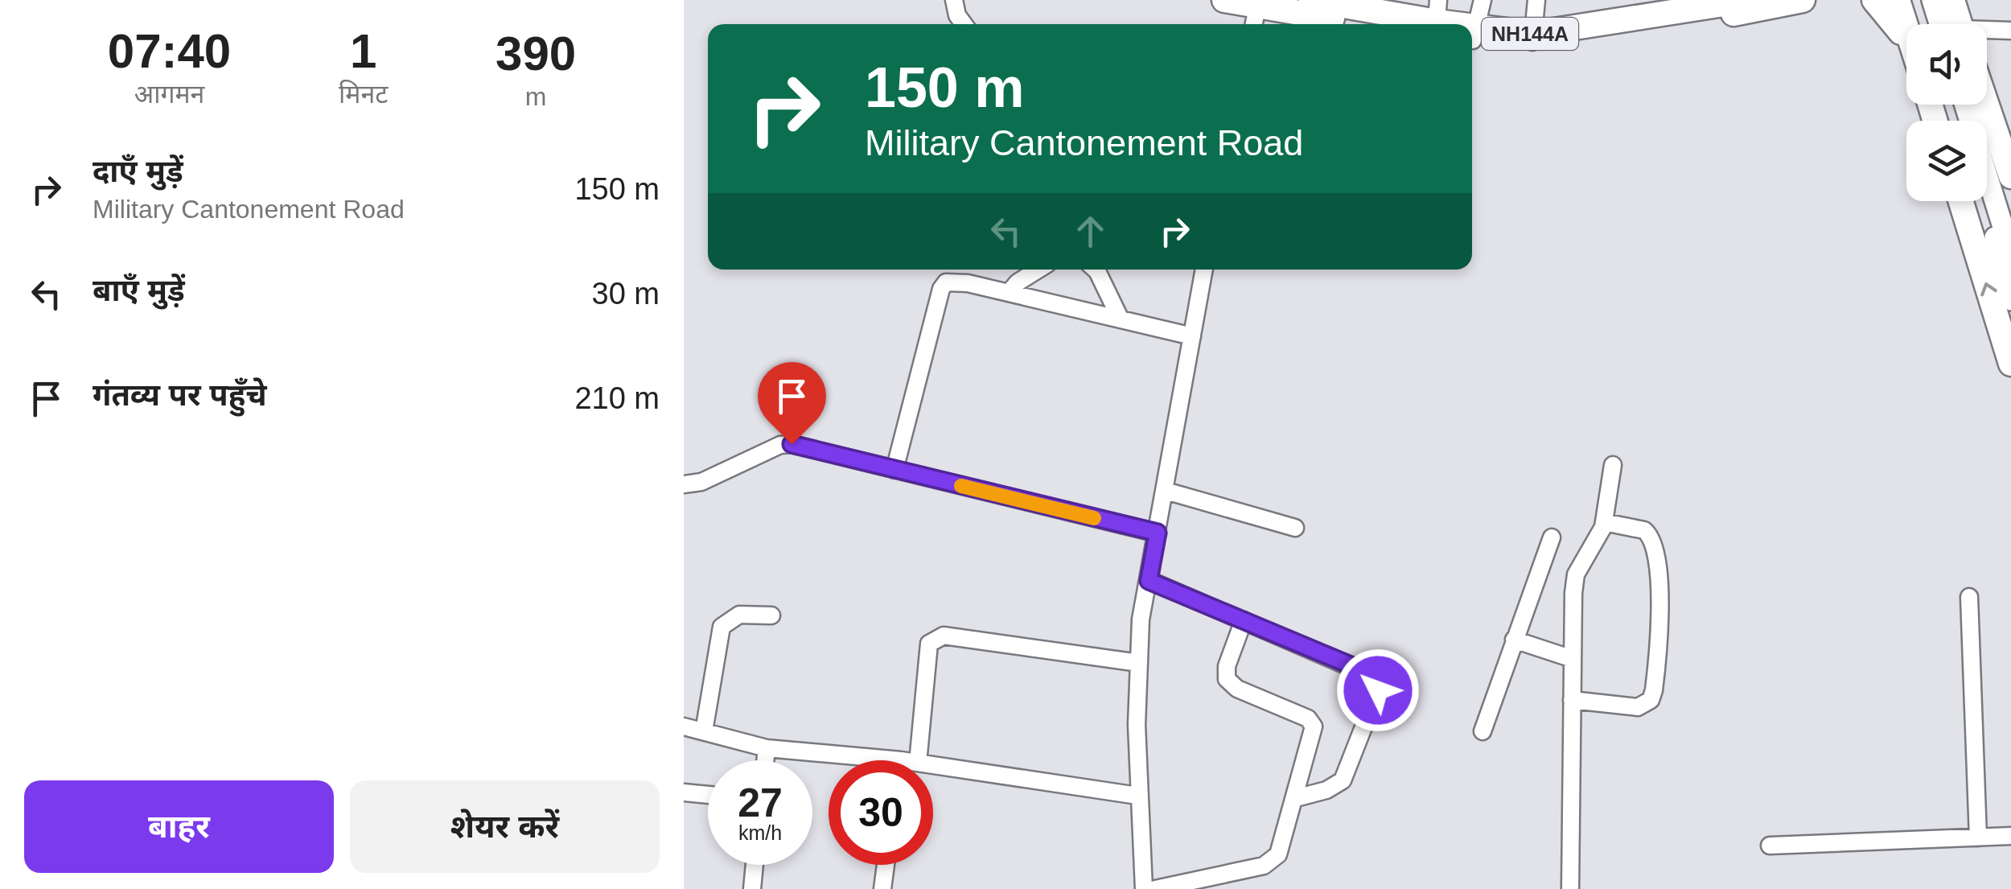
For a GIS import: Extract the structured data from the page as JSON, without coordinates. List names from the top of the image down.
{
  "streets": {
    "highway": ["NH144A"]
  },
  "page": {
    "eta": [
      "07:40",
      "आगमन",
      "1",
      "मिनट",
      "390",
      "m"
    ],
    "turn": ["150 m", "Military Cantonement Road"],
    "list": [
      {
        "name": "दाएँ मुड़ें",
        "note": "Military Cantonement Road",
        "value": "150 m"
      },
      {
        "name": "बाएँ मुड़ें",
        "value": "30 m"
      },
      {
        "name": "गंतव्य पर पहुँचे",
        "value": "210 m"
      }
    ],
    "speed": "27 km/h",
    "limit": "30",
    "buttons": ["बाहर", "शेयर करें"]
  }
}
